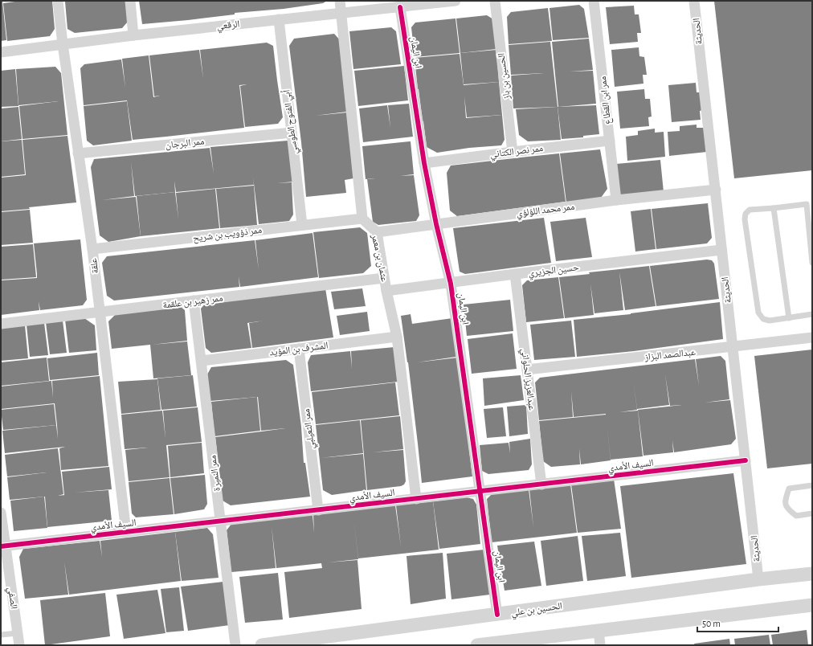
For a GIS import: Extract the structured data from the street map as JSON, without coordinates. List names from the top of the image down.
{
  "streets": {
    "street": [
      "الرقعي",
      "الحديثة",
      "ابن اليمان",
      "الحسين بن باز",
      "ممر ابن القطاع",
      "أبي الفتوح الطوسي",
      "ممر البرجان",
      "ممر نصر الكتاني",
      "ممر محمد اللؤلؤي",
      "ممر ذؤويب بن شريح",
      "عثمان بن معمر",
      "علقة",
      "حسين الجزيري",
      "ممر زهير بن علقمة",
      "المشرف بن المؤيد",
      "عبدالصمد البزاز",
      "عبدالعزيز الحلواني",
      "ممر الثعيلبي",
      "السيف الأمدي",
      "ممر النميرة",
      "الصفي",
      "الحسين بن علي"
    ]
  },
  "crossings": [
    ["الرقعي", "ابن اليمان"],
    ["الرقعي", "أبي الفتوح الطوسي"],
    ["الرقعي", "علقة"],
    ["الحديثة", "ممر محمد اللؤلؤي"],
    ["الحديثة", "حسين الجزيري"],
    ["الحديثة", "عبدالصمد البزاز"],
    ["الحديثة", "السيف الأمدي"],
    ["الحديثة", "الحسين بن علي"],
    ["ابن اليمان", "ممر نصر الكتاني"],
    ["ابن اليمان", "ممر محمد اللؤلؤي"],
    ["ابن اليمان", "حسين الجزيري"],
    ["ابن اليمان", "السيف الأمدي"],
    ["ابن اليمان", "الحسين بن علي"],
    ["الحسين بن باز", "ممر نصر الكتاني"],
    ["ممر ابن القطاع", "ممر نصر الكتاني"],
    ["ممر ابن القطاع", "ممر محمد اللؤلؤي"],
    ["أبي الفتوح الطوسي", "ممر البرجان"],
    ["أبي الفتوح الطوسي", "ممر ذؤويب بن شريح"],
    ["ممر البرجان", "علقة"],
    ["ممر محمد اللؤلؤي", "عثمان بن معمر"],
    ["ممر ذؤويب بن شريح", "عثمان بن معمر"],
    ["ممر ذؤويب بن شريح", "علقة"],
    ["عثمان بن معمر", "حسين الجزيري"],
    ["عثمان بن معمر", "ممر زهير بن علقمة"],
    ["عثمان بن معمر", "المشرف بن المؤيد"],
    ["عثمان بن معمر", "السيف الأمدي"],
    ["علقة", "ممر زهير بن علقمة"],
    ["علقة", "السيف الأمدي"],
    ["حسين الجزيري", "عبدالعزيز الحلواني"],
    ["ممر زهير بن علقمة", "ممر النميرة"],
    ["المشرف بن المؤيد", "ممر الثعيلبي"],
    ["المشرف بن المؤيد", "ممر النميرة"],
    ["عبدالصمد البزاز", "عبدالعزيز الحلواني"],
    ["عبدالعزيز الحلواني", "السيف الأمدي"],
    ["ممر الثعيلبي", "السيف الأمدي"],
    ["السيف الأمدي", "ممر النميرة"],
    ["السيف الأمدي", "الصفي"]
  ],
  "scale_bar": "50 m"
}
